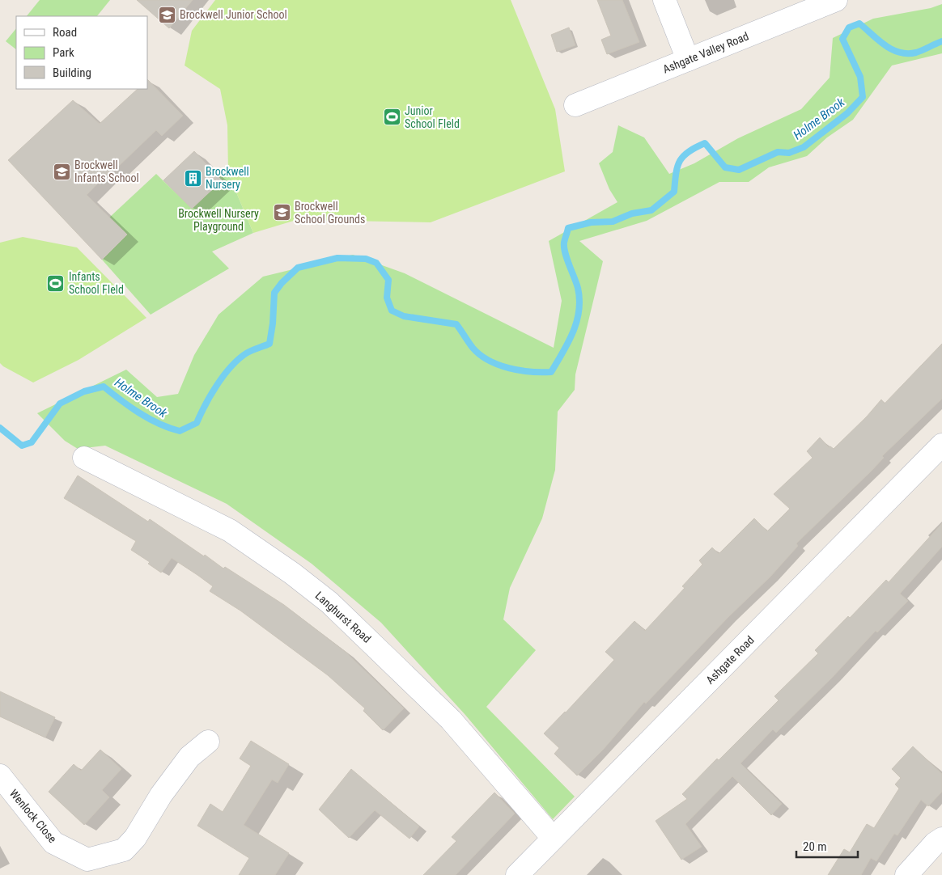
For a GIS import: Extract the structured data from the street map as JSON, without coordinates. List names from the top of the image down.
{
  "streets": {
    "street": [
      "Ashgate Valley Road",
      "Langhurst Road",
      "Ashgate Road",
      "Wenlock Close"
    ]
  },
  "crossings": [
    ["Langhurst Road", "Ashgate Road"]
  ],
  "water": ["Holme Brook"],
  "parks": ["Brockwell Nursery Playground"],
  "places": {
    "school or university": ["Brockwell Junior School", "Brockwell Infants School", "Brockwell School Grounds"],
    "sports": ["Junior School FIeld", "Infants School FIeld"],
    "building": ["Brockwell Nursery"]
  },
  "legend": ["Road", "Park", "Building"],
  "scale_bar": "20 m"
}
